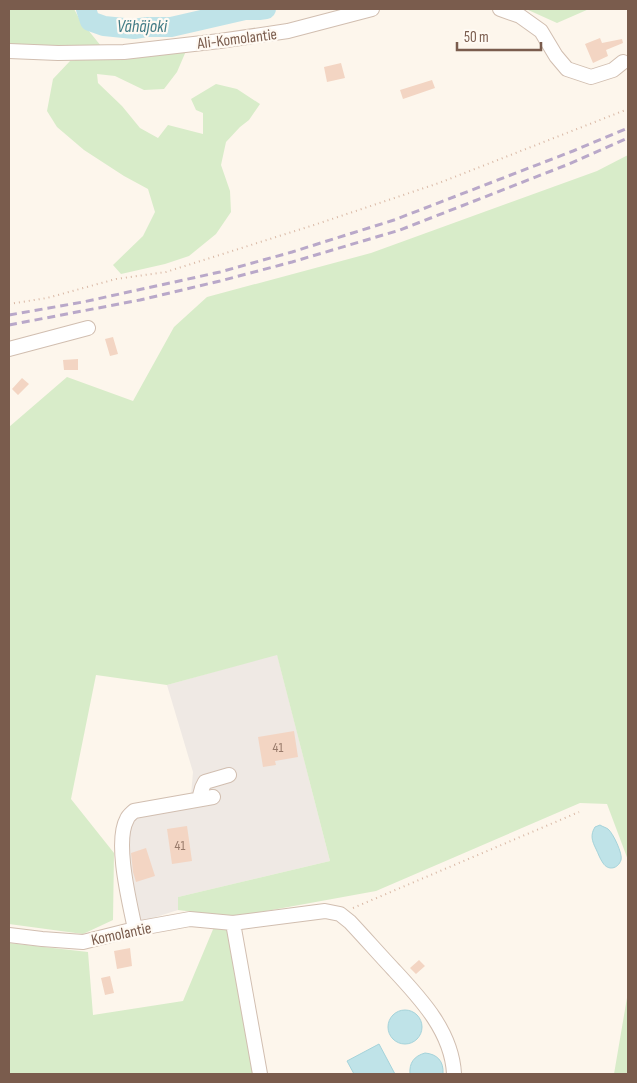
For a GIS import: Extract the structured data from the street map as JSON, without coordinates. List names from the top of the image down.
{
  "streets": {
    "street": ["Ali-Komolantie", "Komolantie"]
  },
  "water": ["Vähäjoki"],
  "house_numbers": ["41", "41"],
  "scale_bar": "50 m"
}
